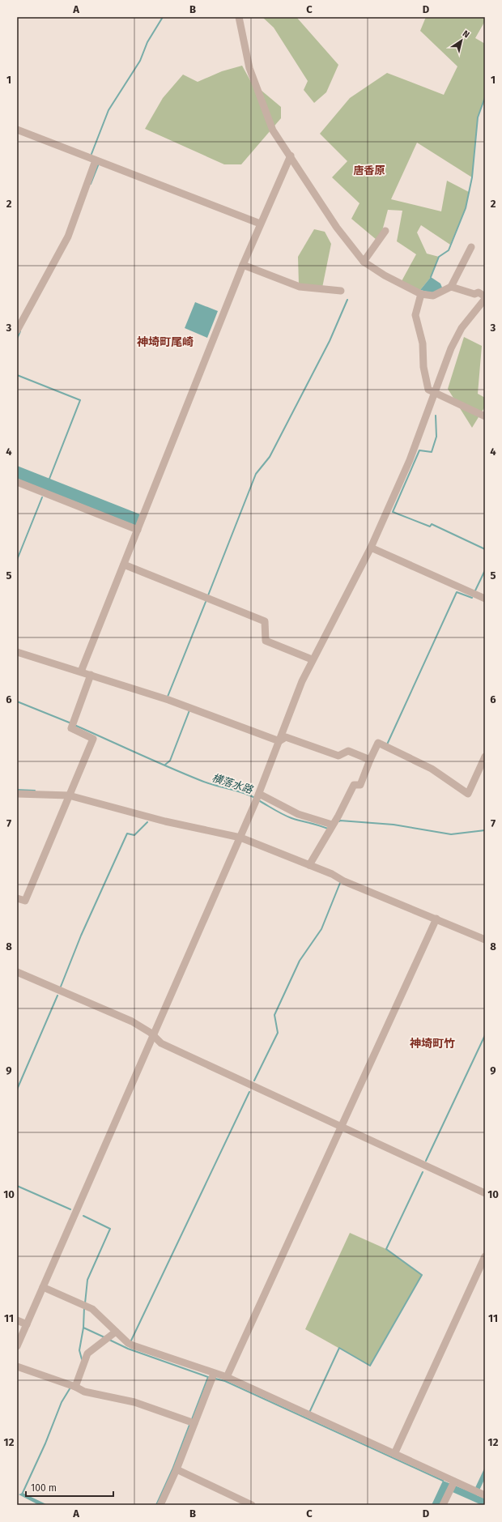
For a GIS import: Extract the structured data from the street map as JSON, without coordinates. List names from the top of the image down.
{
  "districts": ["唐香原", "神埼町尾崎", "神埼町竹"],
  "water": ["横落水路"],
  "scale_bar": "100 m",
  "north": "top right",
  "grid": {
    "columns": [
      "A",
      "B",
      "C",
      "D"
    ],
    "rows": [
      "1",
      "2",
      "3",
      "4",
      "5",
      "6",
      "7",
      "8",
      "9",
      "10",
      "11",
      "12"
    ]
  }
}
